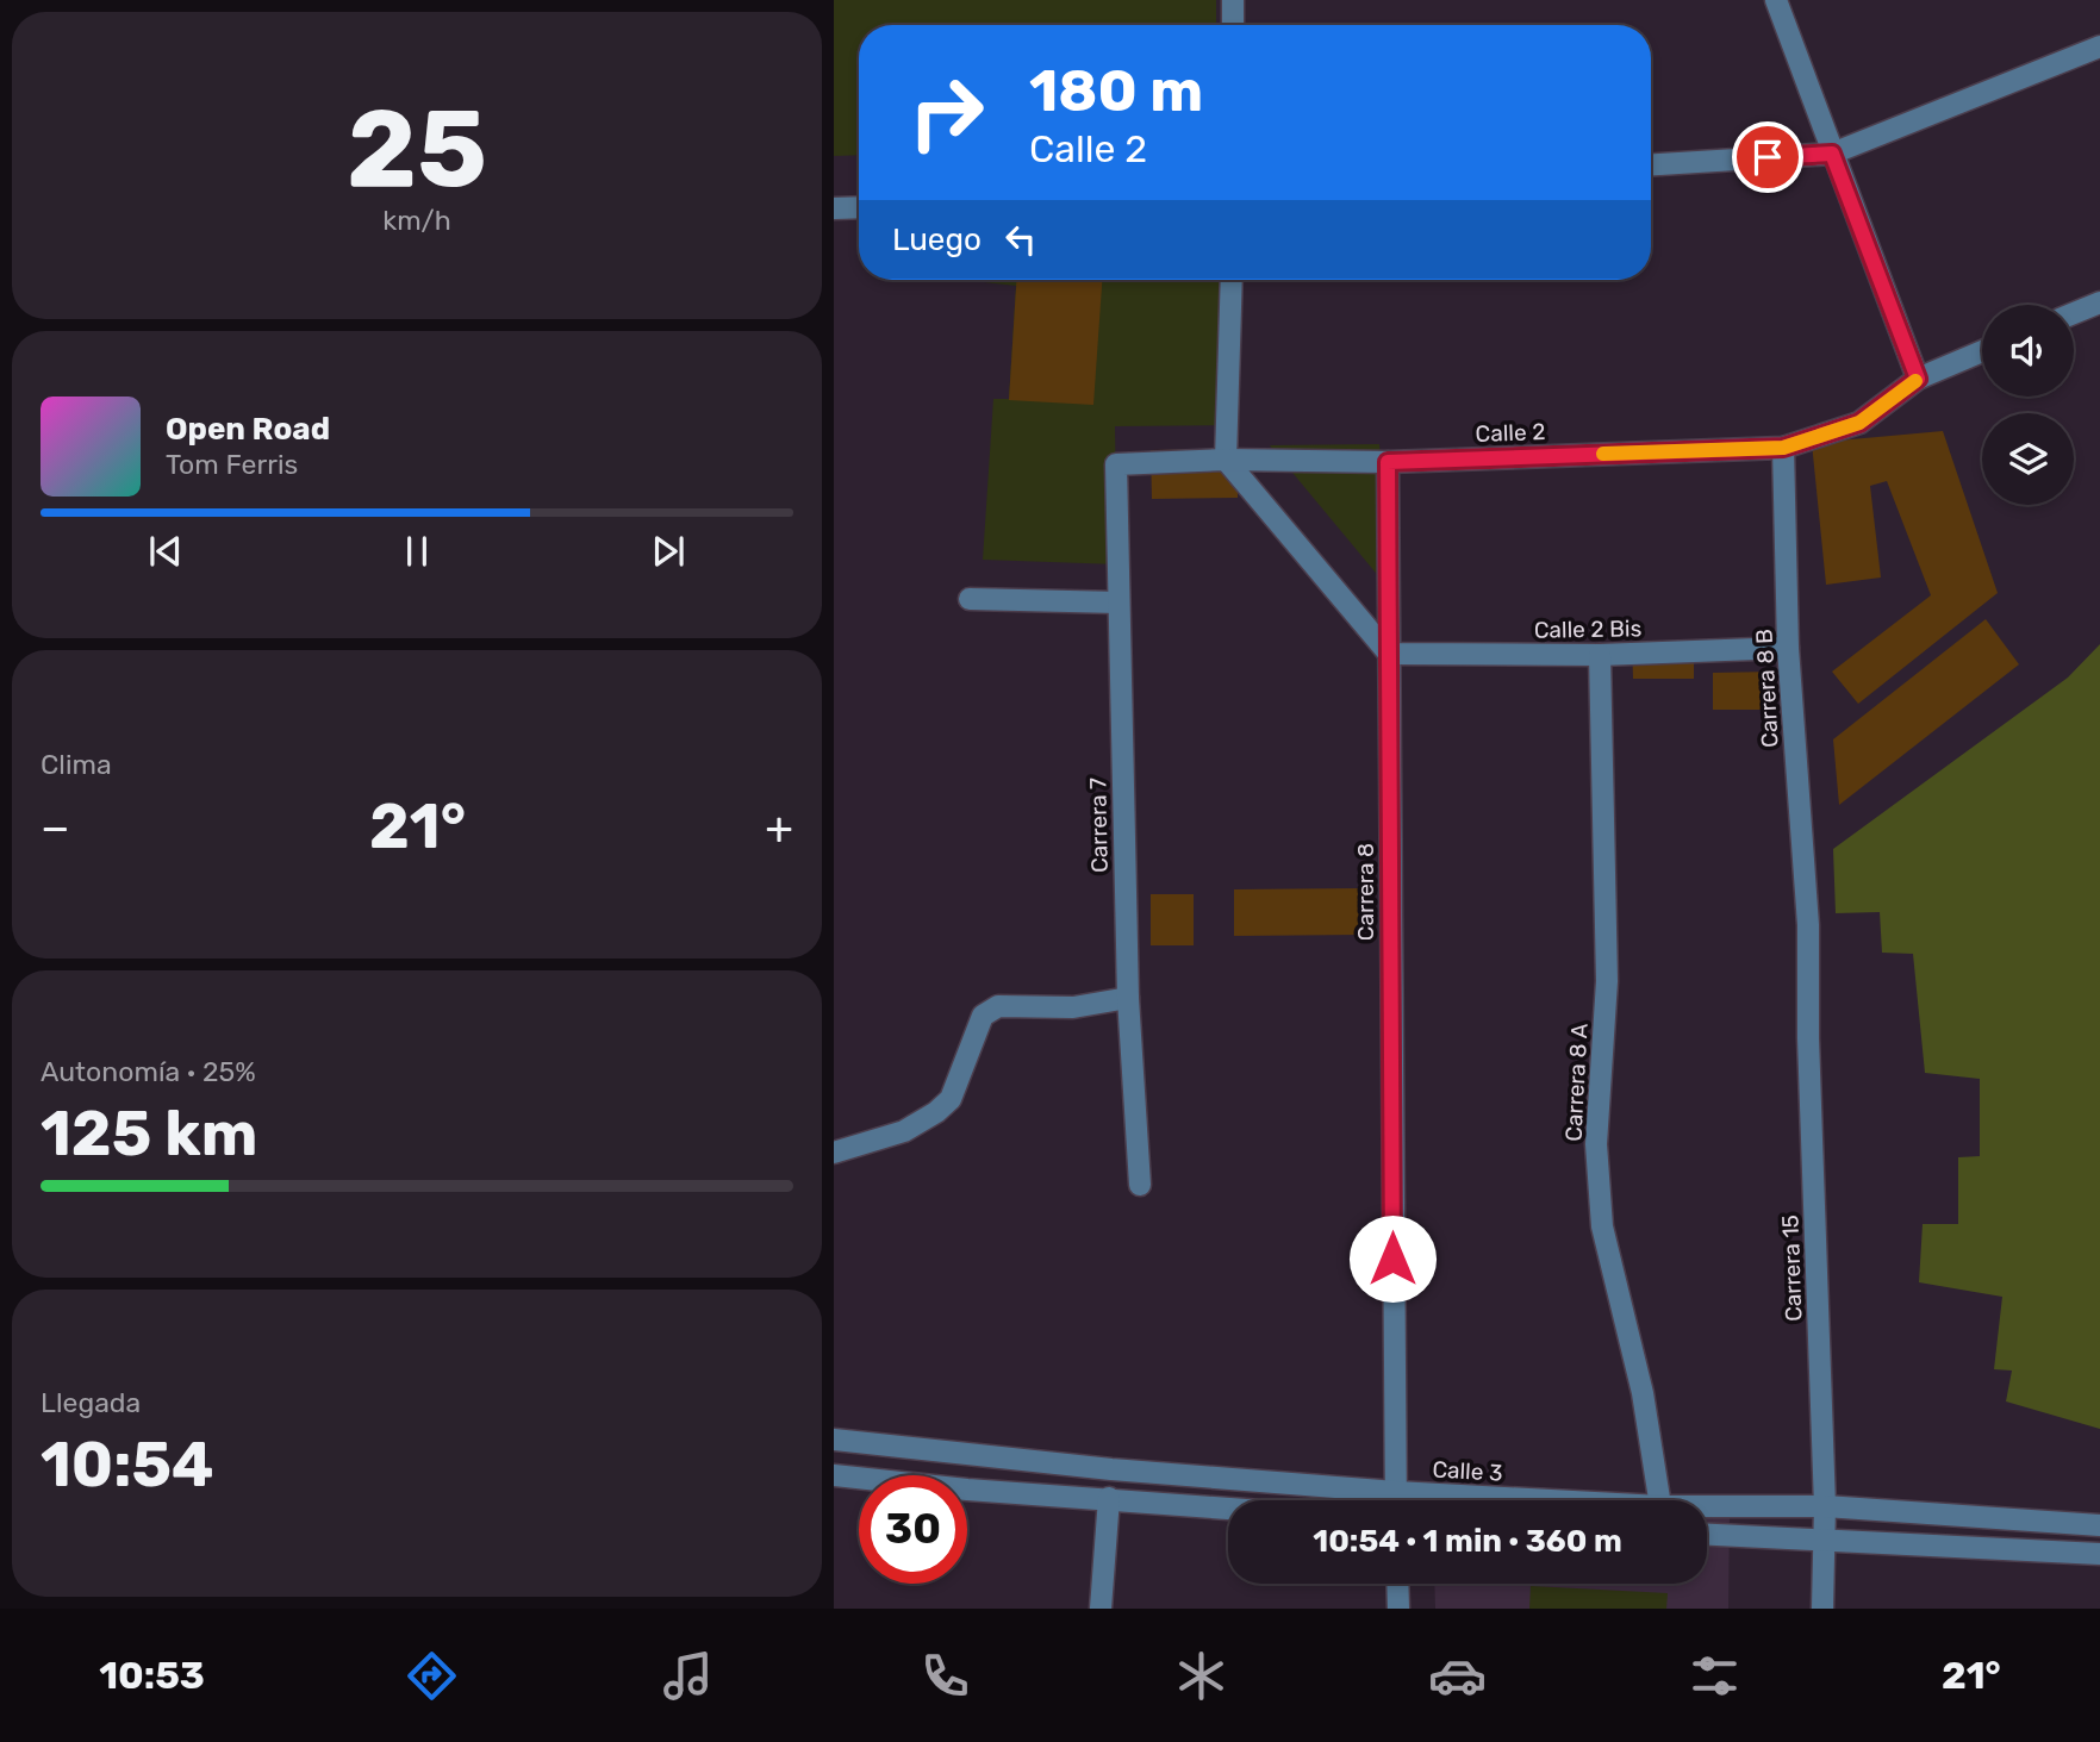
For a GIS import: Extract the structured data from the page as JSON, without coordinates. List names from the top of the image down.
{
  "streets": {
    "street": [
      "Calle 2",
      "Calle 2 Bis",
      "Carrera 8 B",
      "Carrera 7",
      "Carrera 8",
      "Carrera 8 A",
      "Carrera 15",
      "Calle 3"
    ]
  },
  "crossings": [
    ["Calle 2", "Carrera 8 B"],
    ["Calle 2", "Carrera 7"],
    ["Calle 2", "Carrera 8"],
    ["Calle 2 Bis", "Carrera 8 B"],
    ["Calle 2 Bis", "Carrera 8"],
    ["Calle 2 Bis", "Carrera 8 A"],
    ["Carrera 8 B", "Carrera 15"],
    ["Carrera 8", "Calle 3"],
    ["Carrera 15", "Calle 3"]
  ],
  "page": {
    "tile": [
      ["25", "km/h"],
      "Clima",
      ["Autonomía · 25%", "125 km"],
      ["Llegada", "10:54"]
    ],
    "turn": ["180 m", "Calle 2"],
    "then": "Luego",
    "song": ["Open Road", "Tom Ferris"],
    "heat": ["−", "21°", "+"],
    "limit": "30",
    "trip": "10:54 · 1 min · 360 m",
    "tabs": ["10:53", "21°"]
  }
}
